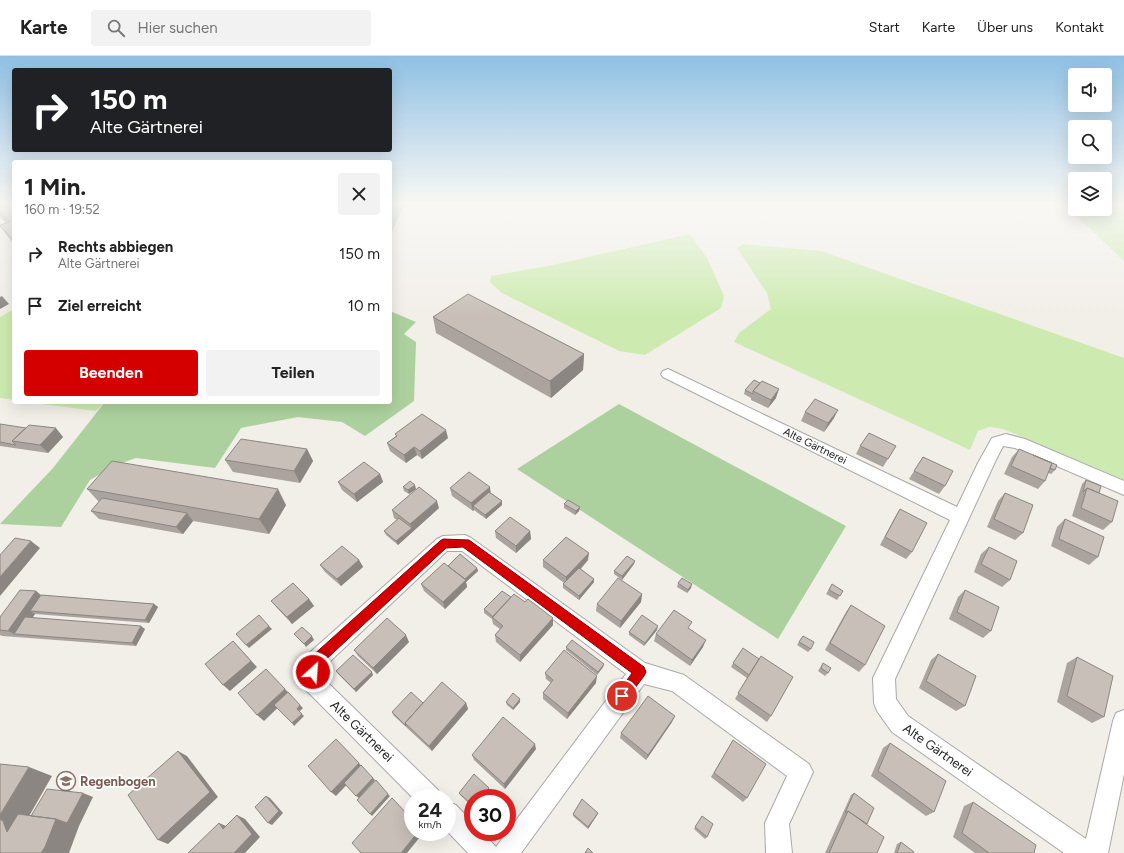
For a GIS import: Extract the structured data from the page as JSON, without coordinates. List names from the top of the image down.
{
  "streets": {
    "street": ["Alte Gärtnerei"]
  },
  "places": {
    "school or university": ["Regenbogen"]
  },
  "page": {
    "header": "Karte",
    "search": "Hier suchen",
    "nav": [
      "Start",
      "Karte",
      "Über uns",
      "Kontakt"
    ],
    "turn": ["150 m", "Alte Gärtnerei"],
    "heading": ["1 Min.", "160 m · 19:52"],
    "list": [
      {
        "name": "Rechts abbiegen",
        "note": "Alte Gärtnerei",
        "value": "150 m"
      },
      {
        "name": "Ziel erreicht",
        "value": "10 m"
      }
    ],
    "buttons": ["Beenden", "Teilen"],
    "speed": "24 km/h",
    "limit": "30"
  }
}
